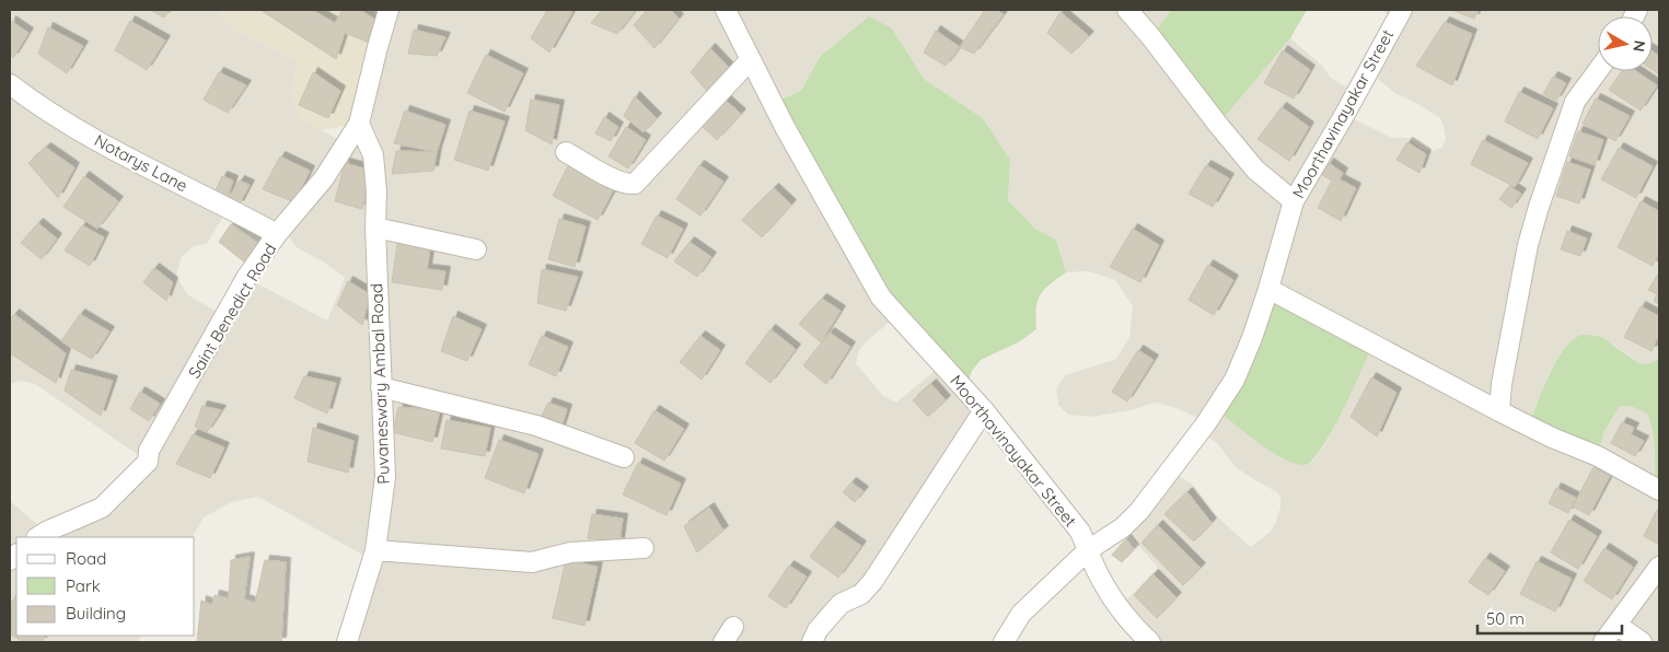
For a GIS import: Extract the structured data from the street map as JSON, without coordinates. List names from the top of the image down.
{
  "streets": {
    "street": [
      "Moorthavinayakar Street",
      "Notarys Lane",
      "Saint Benedict Road",
      "Puvaneswary Ambal Road"
    ]
  },
  "crossings": [
    ["Notarys Lane", "Saint Benedict Road"],
    ["Saint Benedict Road", "Puvaneswary Ambal Road"]
  ],
  "legend": ["Road", "Park", "Building"],
  "scale_bar": "50 m",
  "north": "right"
}
